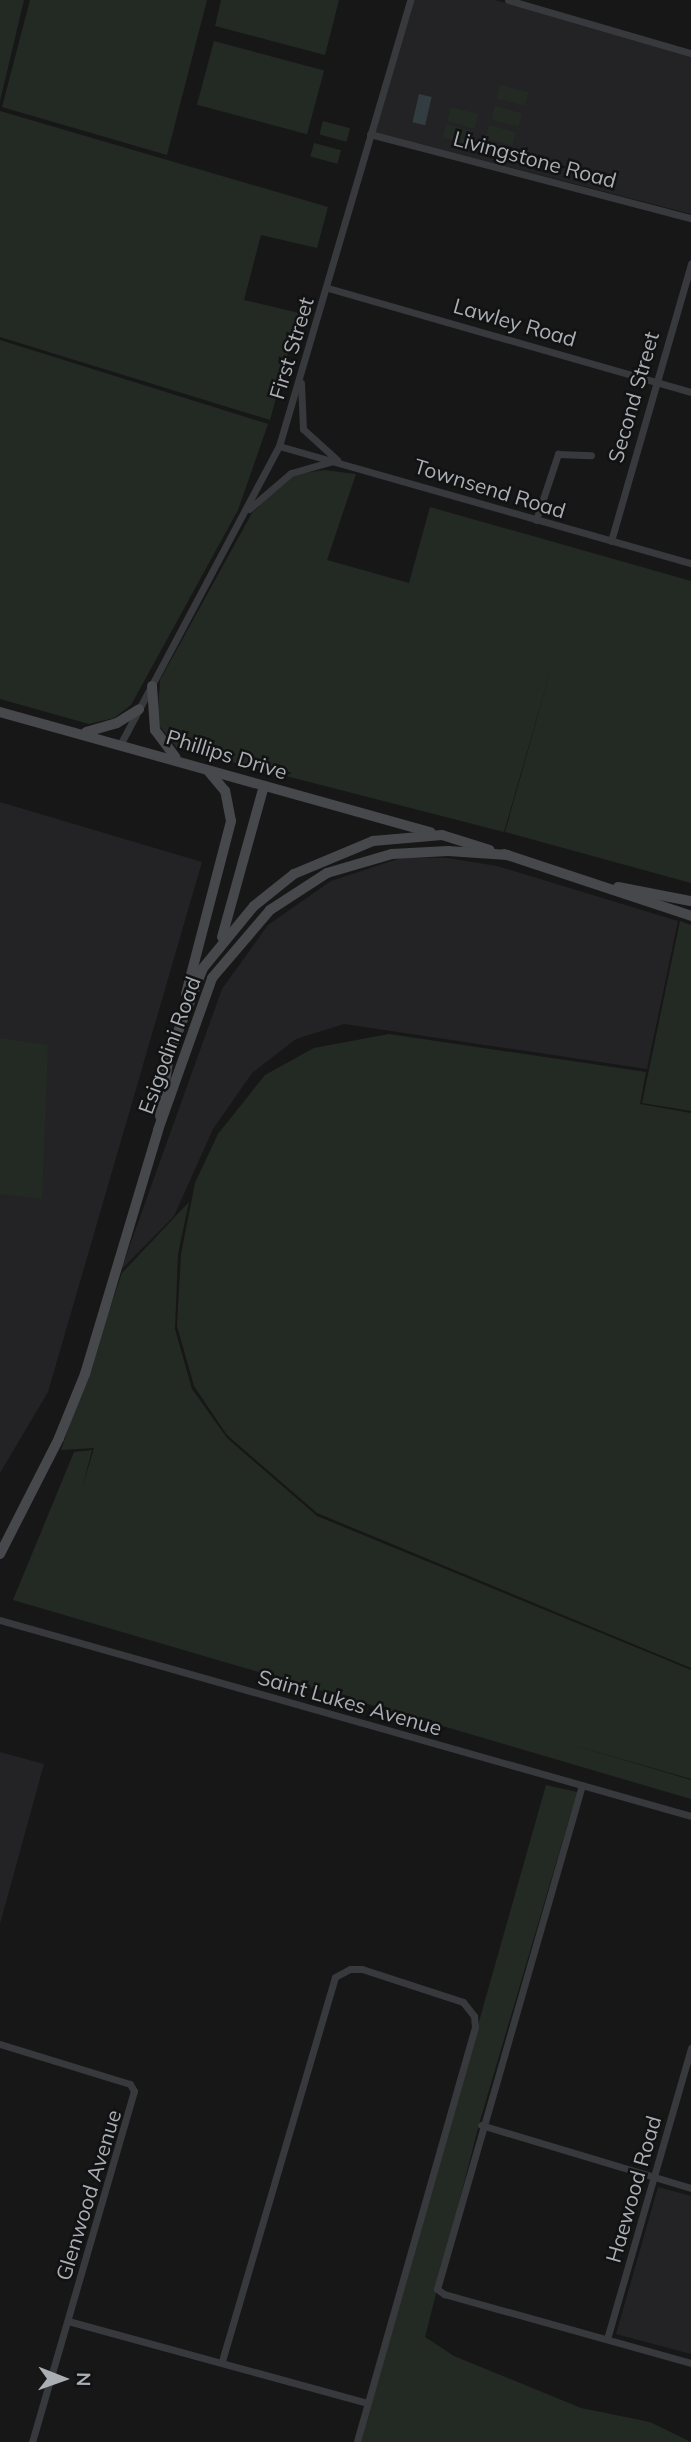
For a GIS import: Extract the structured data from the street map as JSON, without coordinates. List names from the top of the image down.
{
  "streets": {
    "main road": ["Phillips Drive", "Esigodini Road"],
    "street": [
      "Livingstone Road",
      "Lawley Road",
      "First Street",
      "Second Street",
      "Townsend Road",
      "Saint Lukes Avenue",
      "Haewood Road",
      "Glenwood Avenue"
    ]
  },
  "crossings": [
    ["Livingstone Road", "First Street"],
    ["Lawley Road", "First Street"],
    ["Lawley Road", "Second Street"],
    ["First Street", "Townsend Road"],
    ["First Street", "Phillips Drive"],
    ["Second Street", "Townsend Road"],
    ["Phillips Drive", "Esigodini Road"]
  ],
  "north": "right"
}
